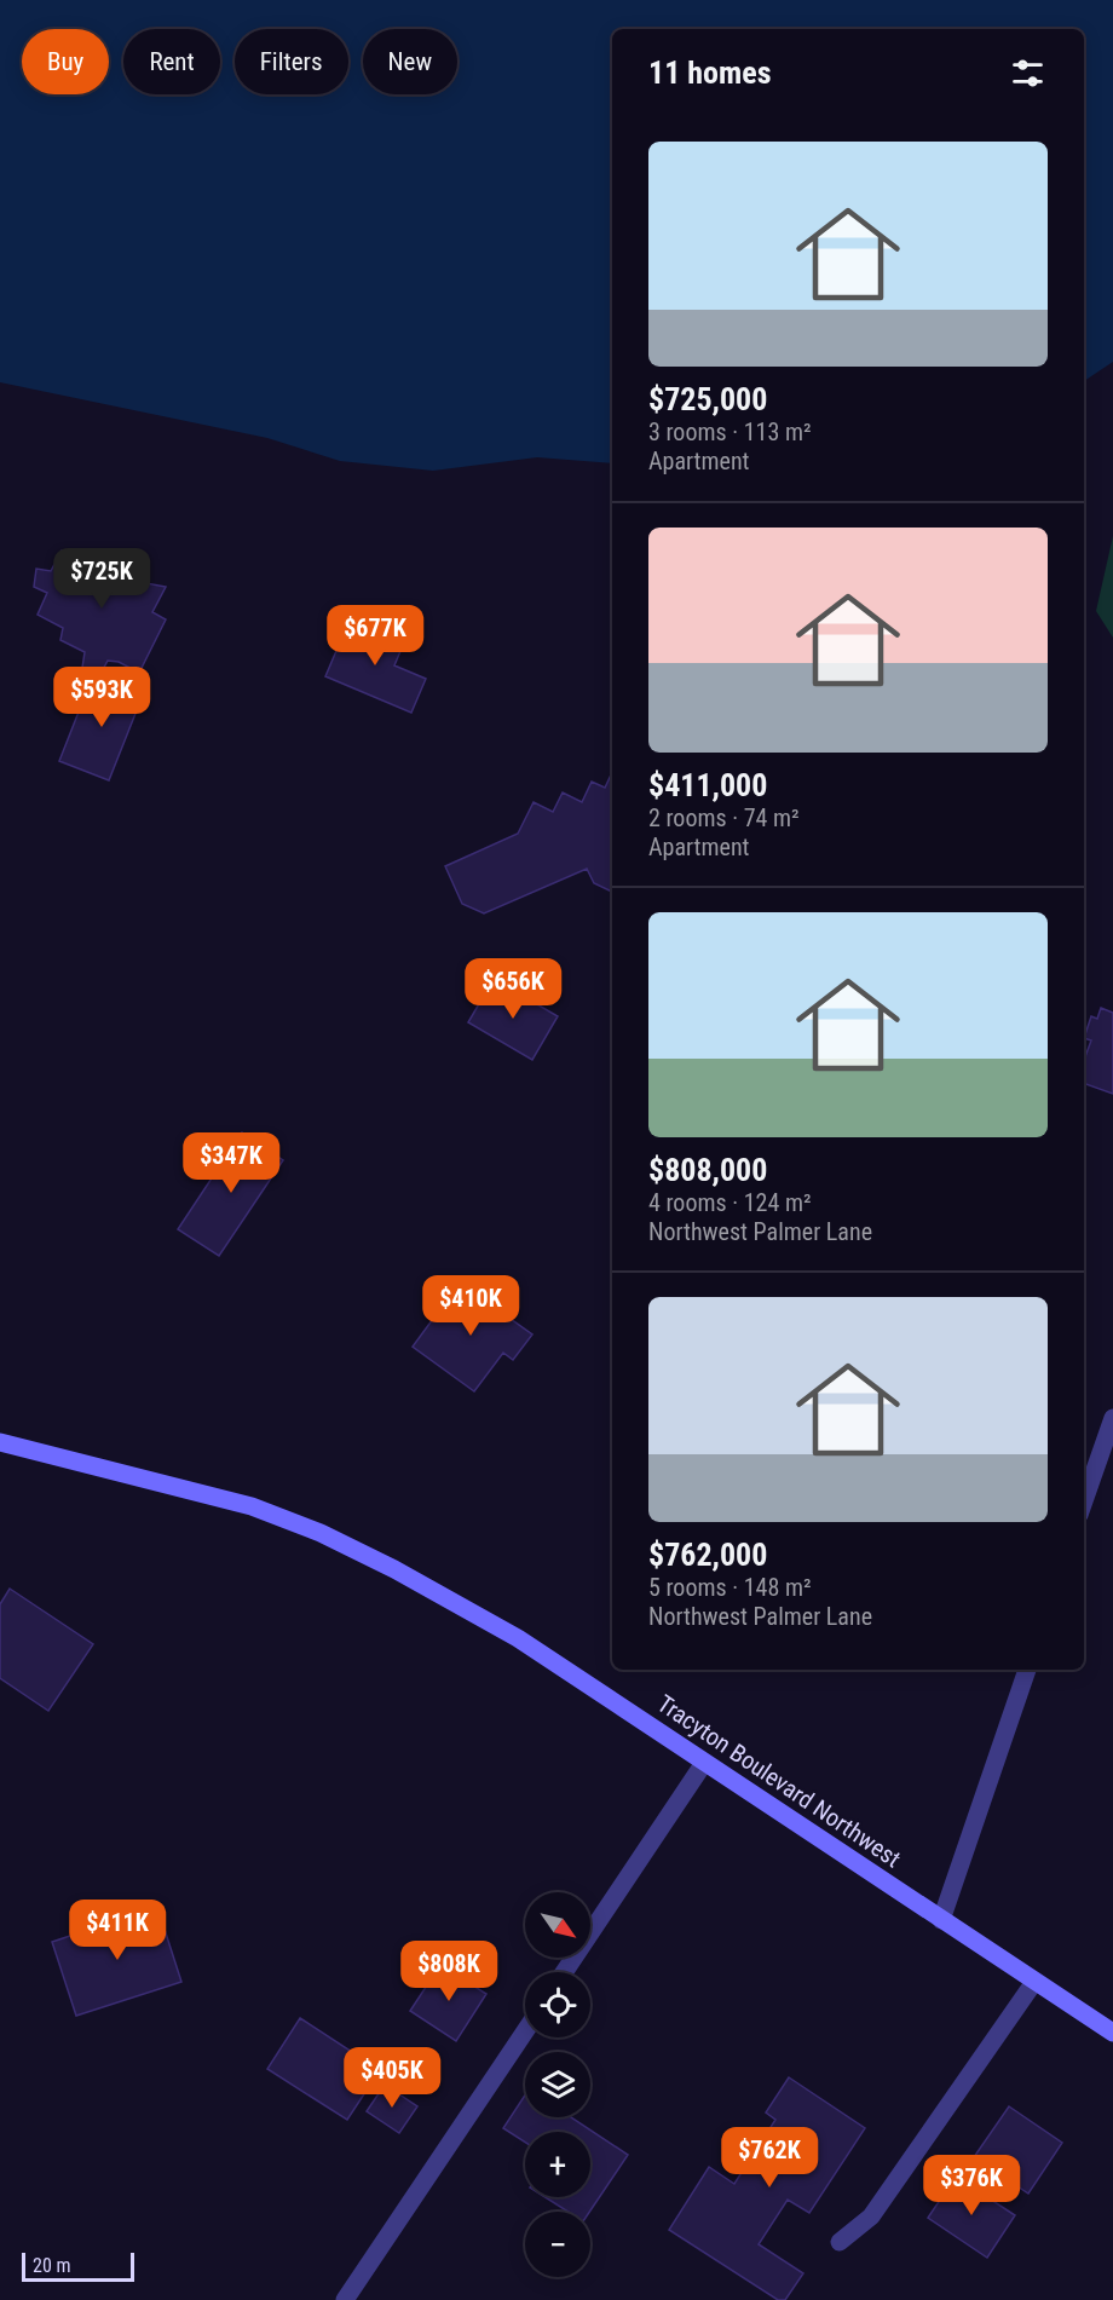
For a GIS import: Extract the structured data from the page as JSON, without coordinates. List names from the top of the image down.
{
  "streets": {
    "main road": ["Tracyton Boulevard Northwest"]
  },
  "scale_bar": "20 m",
  "north": "bottom right",
  "page": {
    "chip": [
      "Buy",
      "Rent",
      "Filters",
      "New"
    ],
    "heading": "11 homes",
    "list": [
      {
        "name": "$725,000",
        "note": "3 rooms · 113 m² · Apartment"
      },
      {
        "name": "$411,000",
        "note": "2 rooms · 74 m² · Apartment"
      },
      {
        "name": "$808,000",
        "note": "4 rooms · 124 m² · Northwest Palmer Lane"
      },
      {
        "name": "$762,000",
        "note": "5 rooms · 148 m² · Northwest Palmer Lane"
      }
    ],
    "price": [
      "$725K",
      "$677K",
      "$593K",
      "$656K",
      "$347K",
      "$410K",
      "$411K",
      "$808K",
      "$405K",
      "$762K",
      "$376K"
    ],
    "map_buttons": ["+", "−"],
    "scale": "20 m"
  }
}
